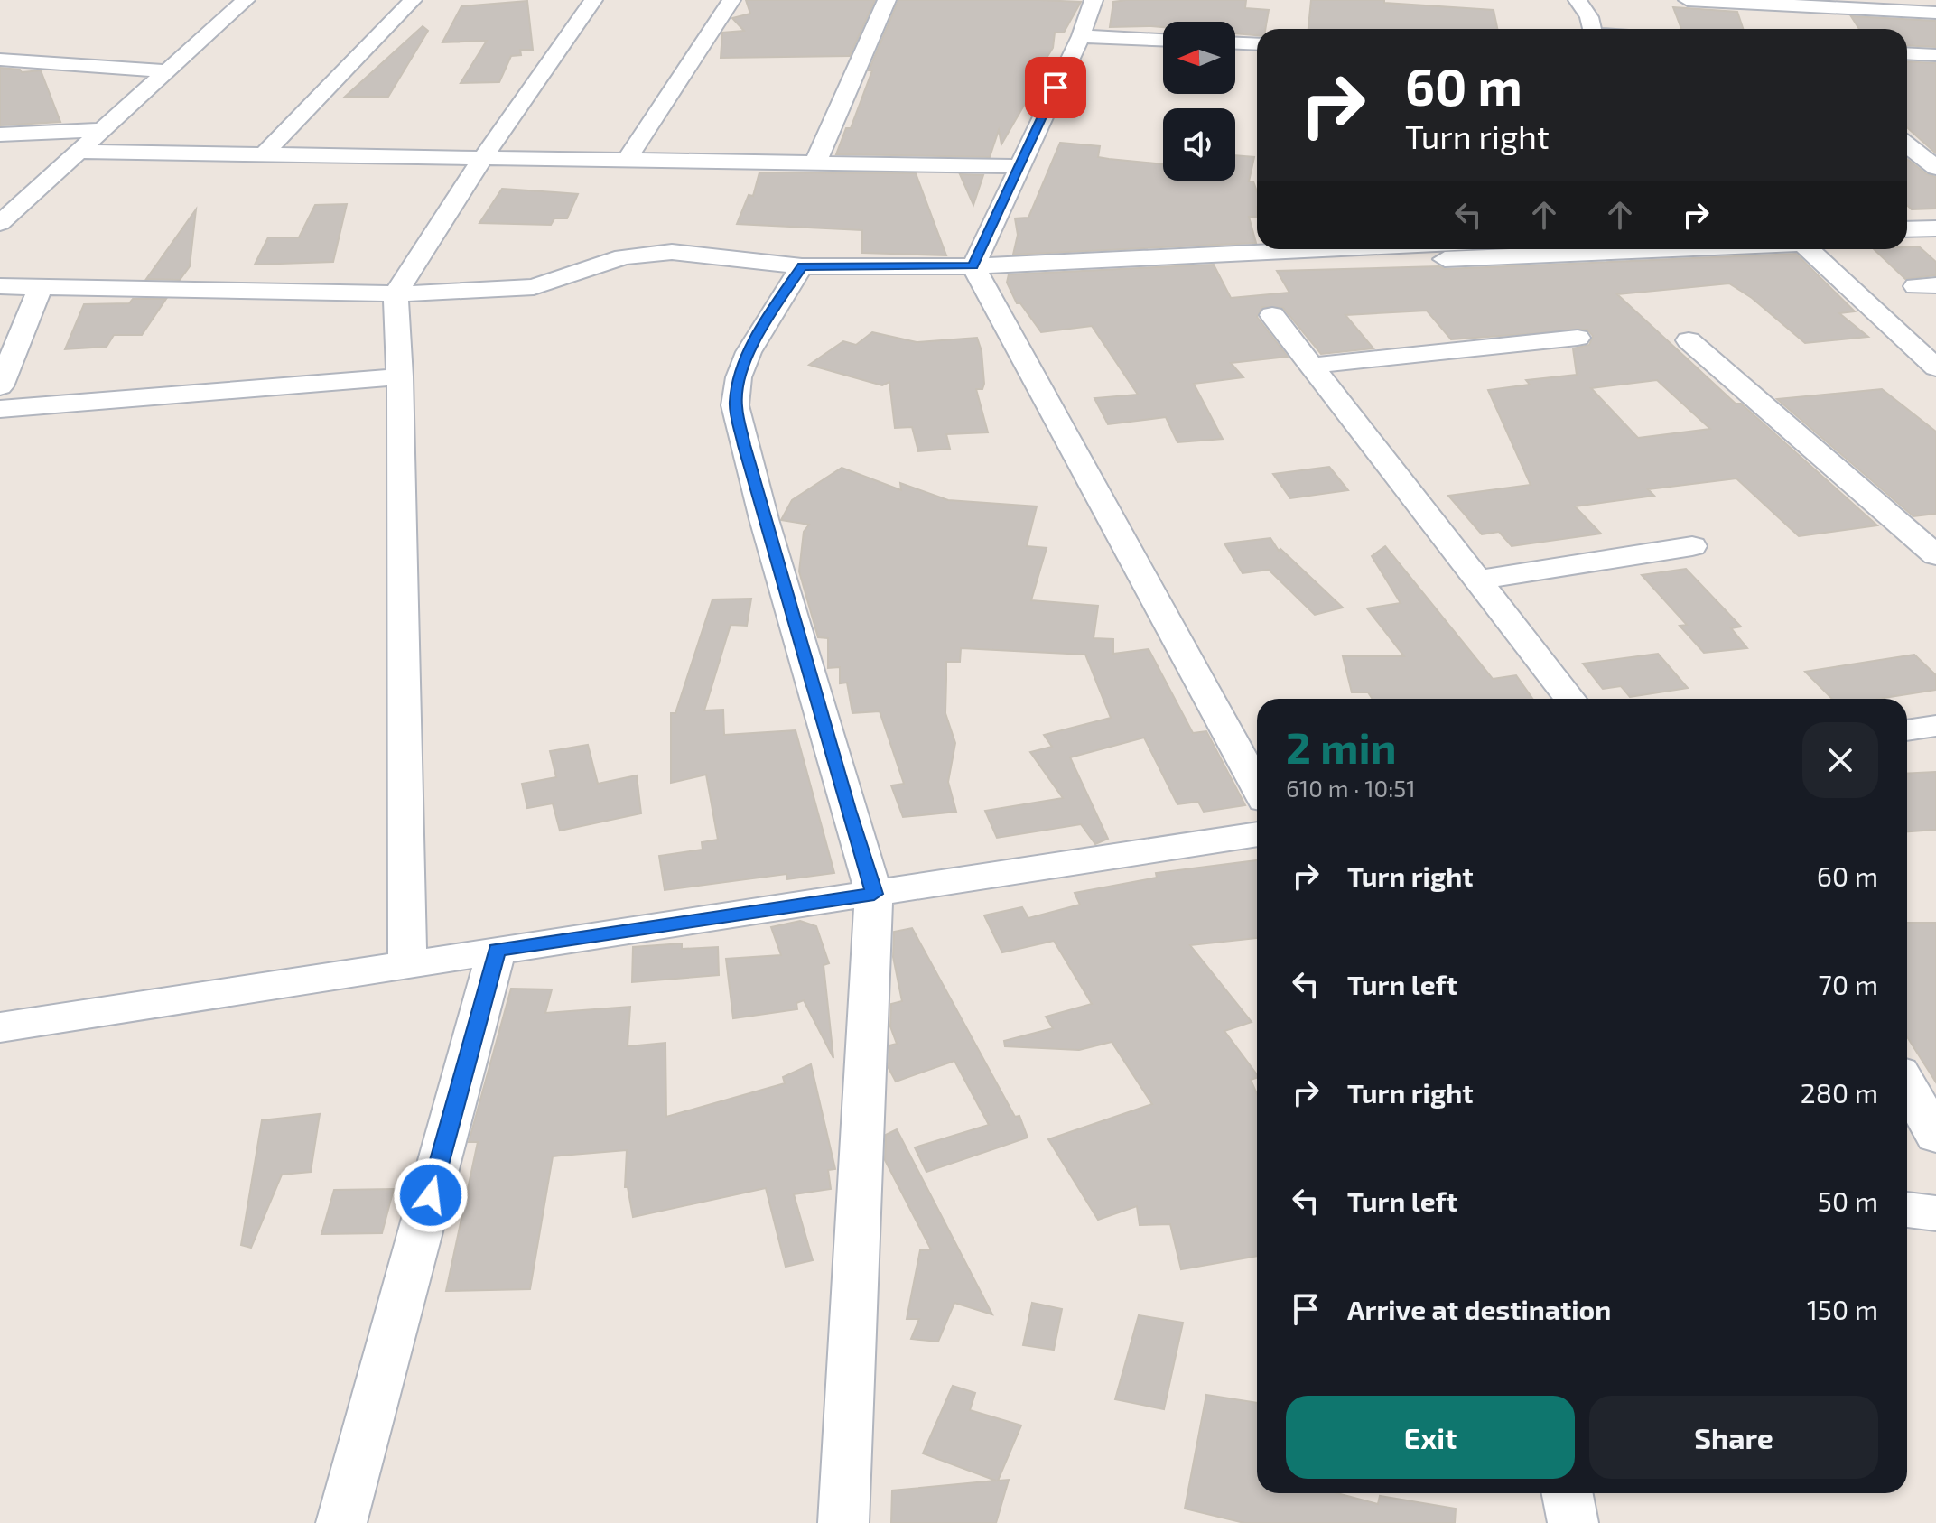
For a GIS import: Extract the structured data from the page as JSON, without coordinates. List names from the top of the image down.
{
  "north": "left",
  "page": {
    "turn": ["60 m", "Turn right"],
    "heading": ["2 min", "610 m · 10:51"],
    "list": [
      {
        "name": "Turn right",
        "value": "60 m"
      },
      {
        "name": "Turn left",
        "value": "70 m"
      },
      {
        "name": "Turn right",
        "value": "280 m"
      },
      {
        "name": "Turn left",
        "value": "50 m"
      },
      {
        "name": "Arrive at destination",
        "value": "150 m"
      }
    ],
    "buttons": ["Exit", "Share"]
  }
}
